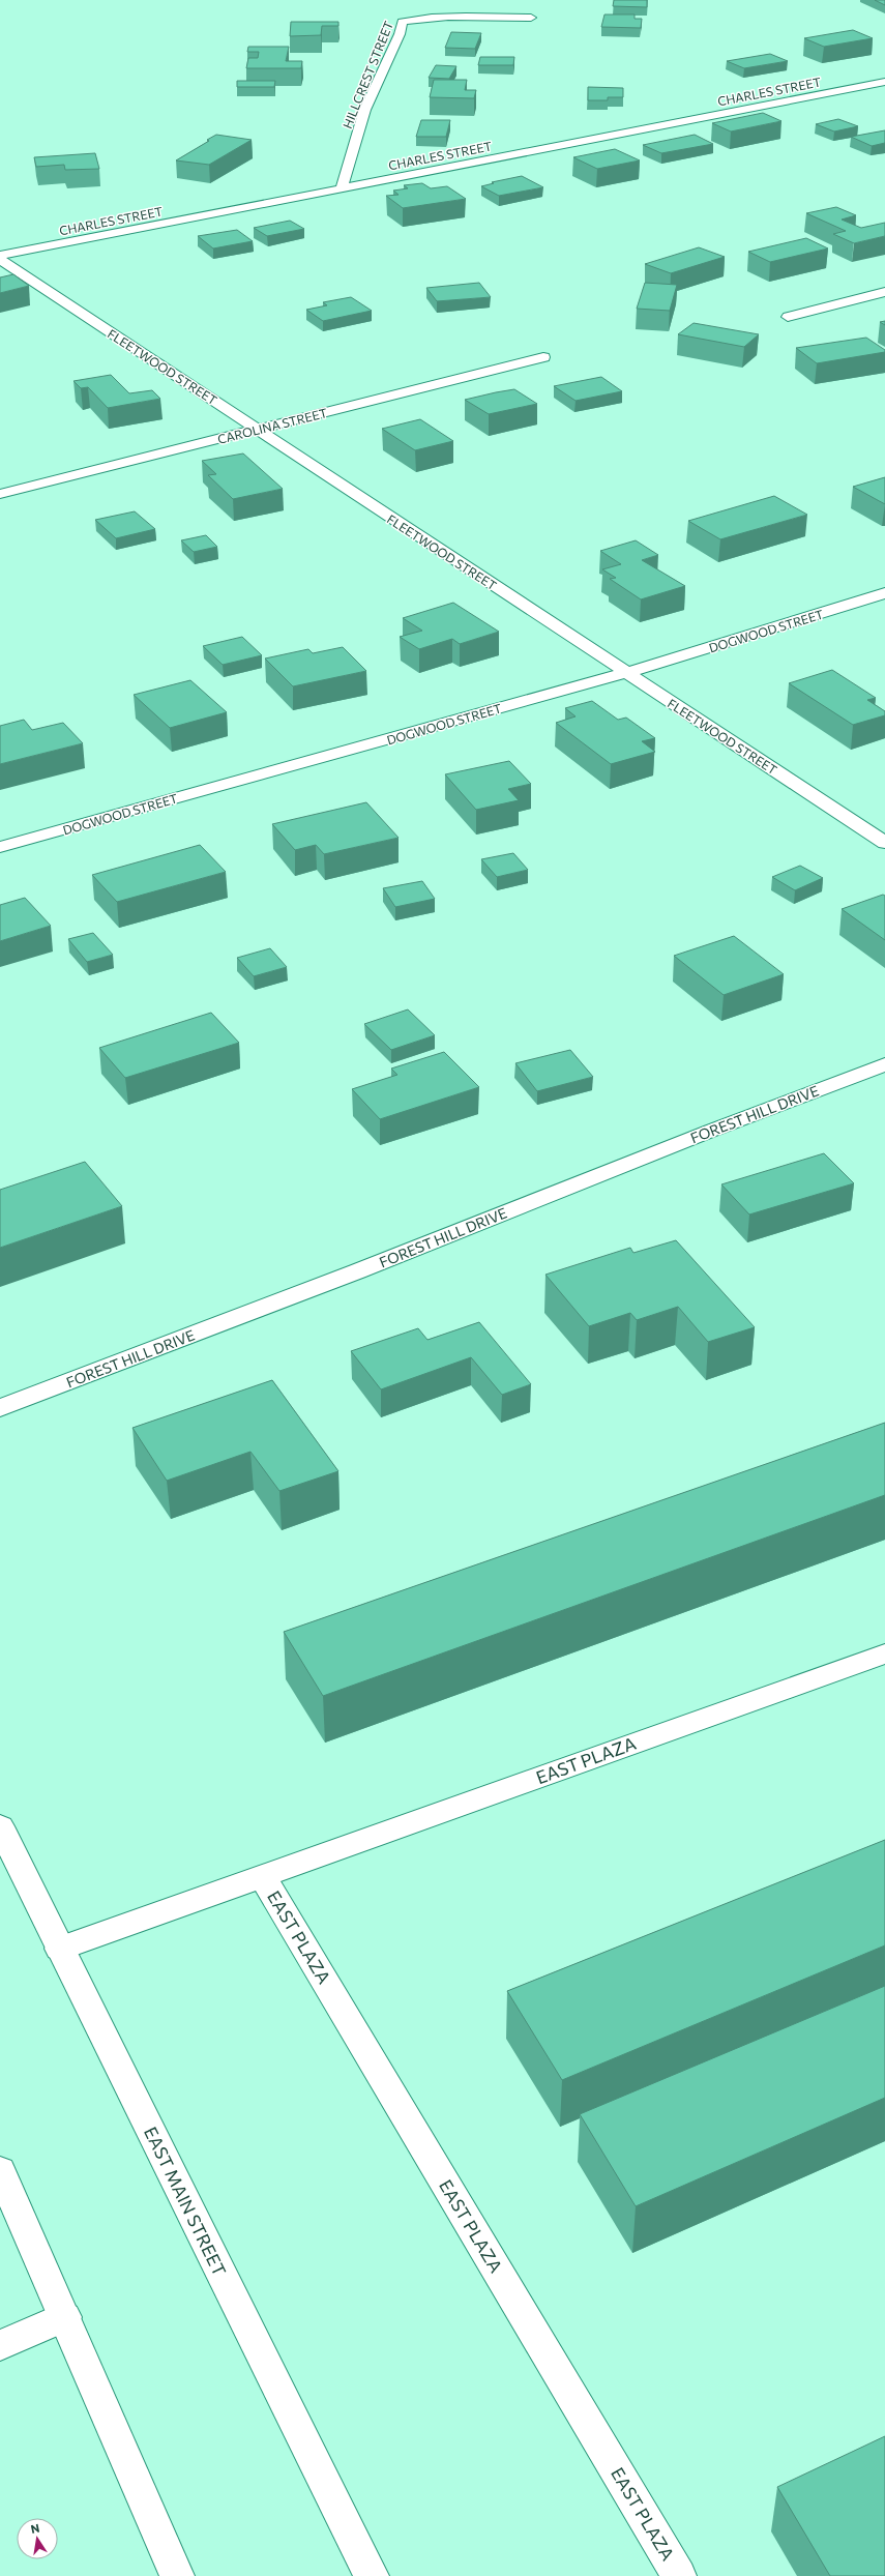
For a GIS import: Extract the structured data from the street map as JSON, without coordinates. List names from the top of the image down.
{
  "streets": {
    "street": [
      "HILLCREST STREET",
      "CHARLES STREET",
      "FLEETWOOD STREET",
      "CAROLINA STREET",
      "DOGWOOD STREET",
      "FOREST HILL DRIVE",
      "EAST PLAZA",
      "EAST MAIN STREET"
    ]
  },
  "crossings": [
    ["HILLCREST STREET", "CHARLES STREET"],
    ["FLEETWOOD STREET", "CAROLINA STREET"],
    ["FLEETWOOD STREET", "DOGWOOD STREET"],
    ["EAST PLAZA", "EAST MAIN STREET"]
  ],
  "north": "top"
}
